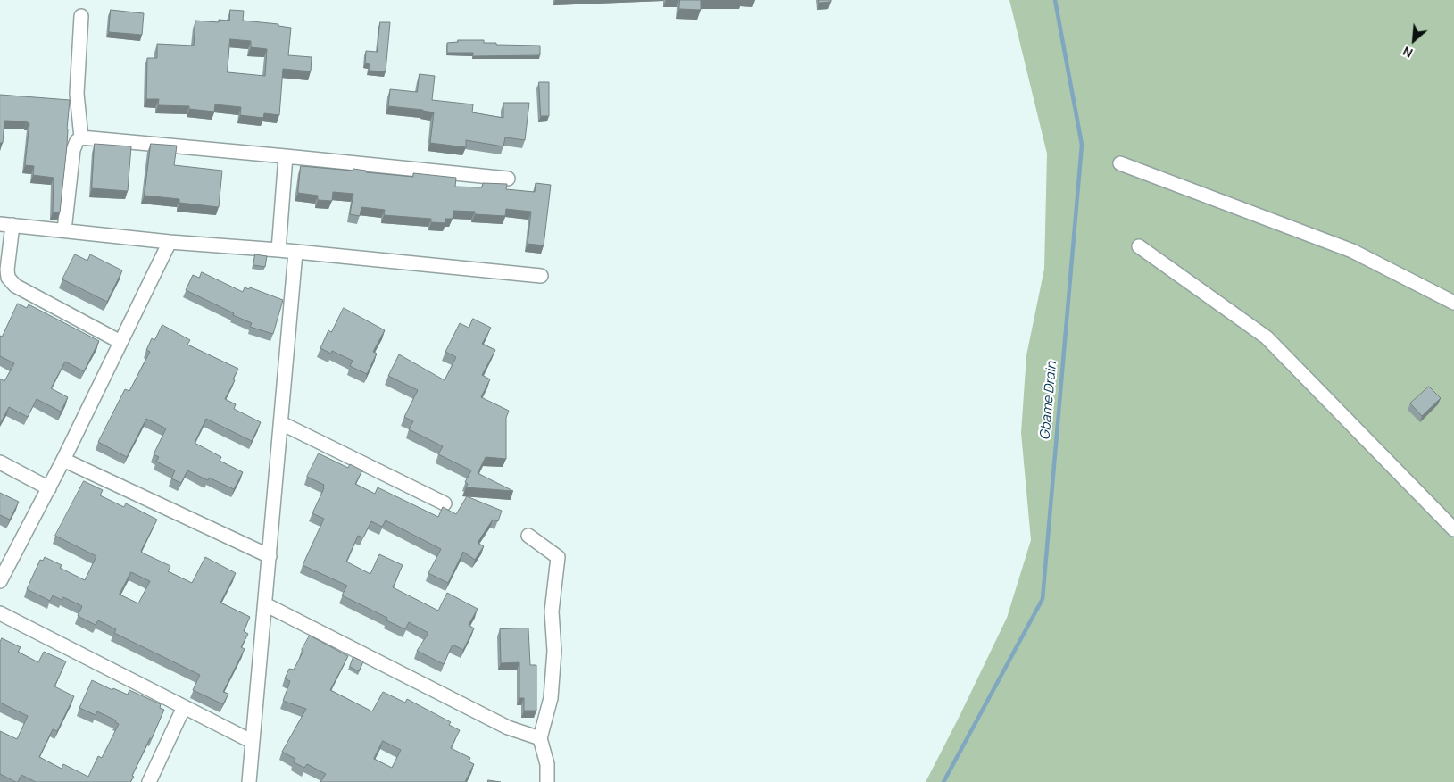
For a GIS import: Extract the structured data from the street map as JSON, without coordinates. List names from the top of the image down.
{
  "water": ["Gbame Drain"],
  "north": "bottom left"
}
